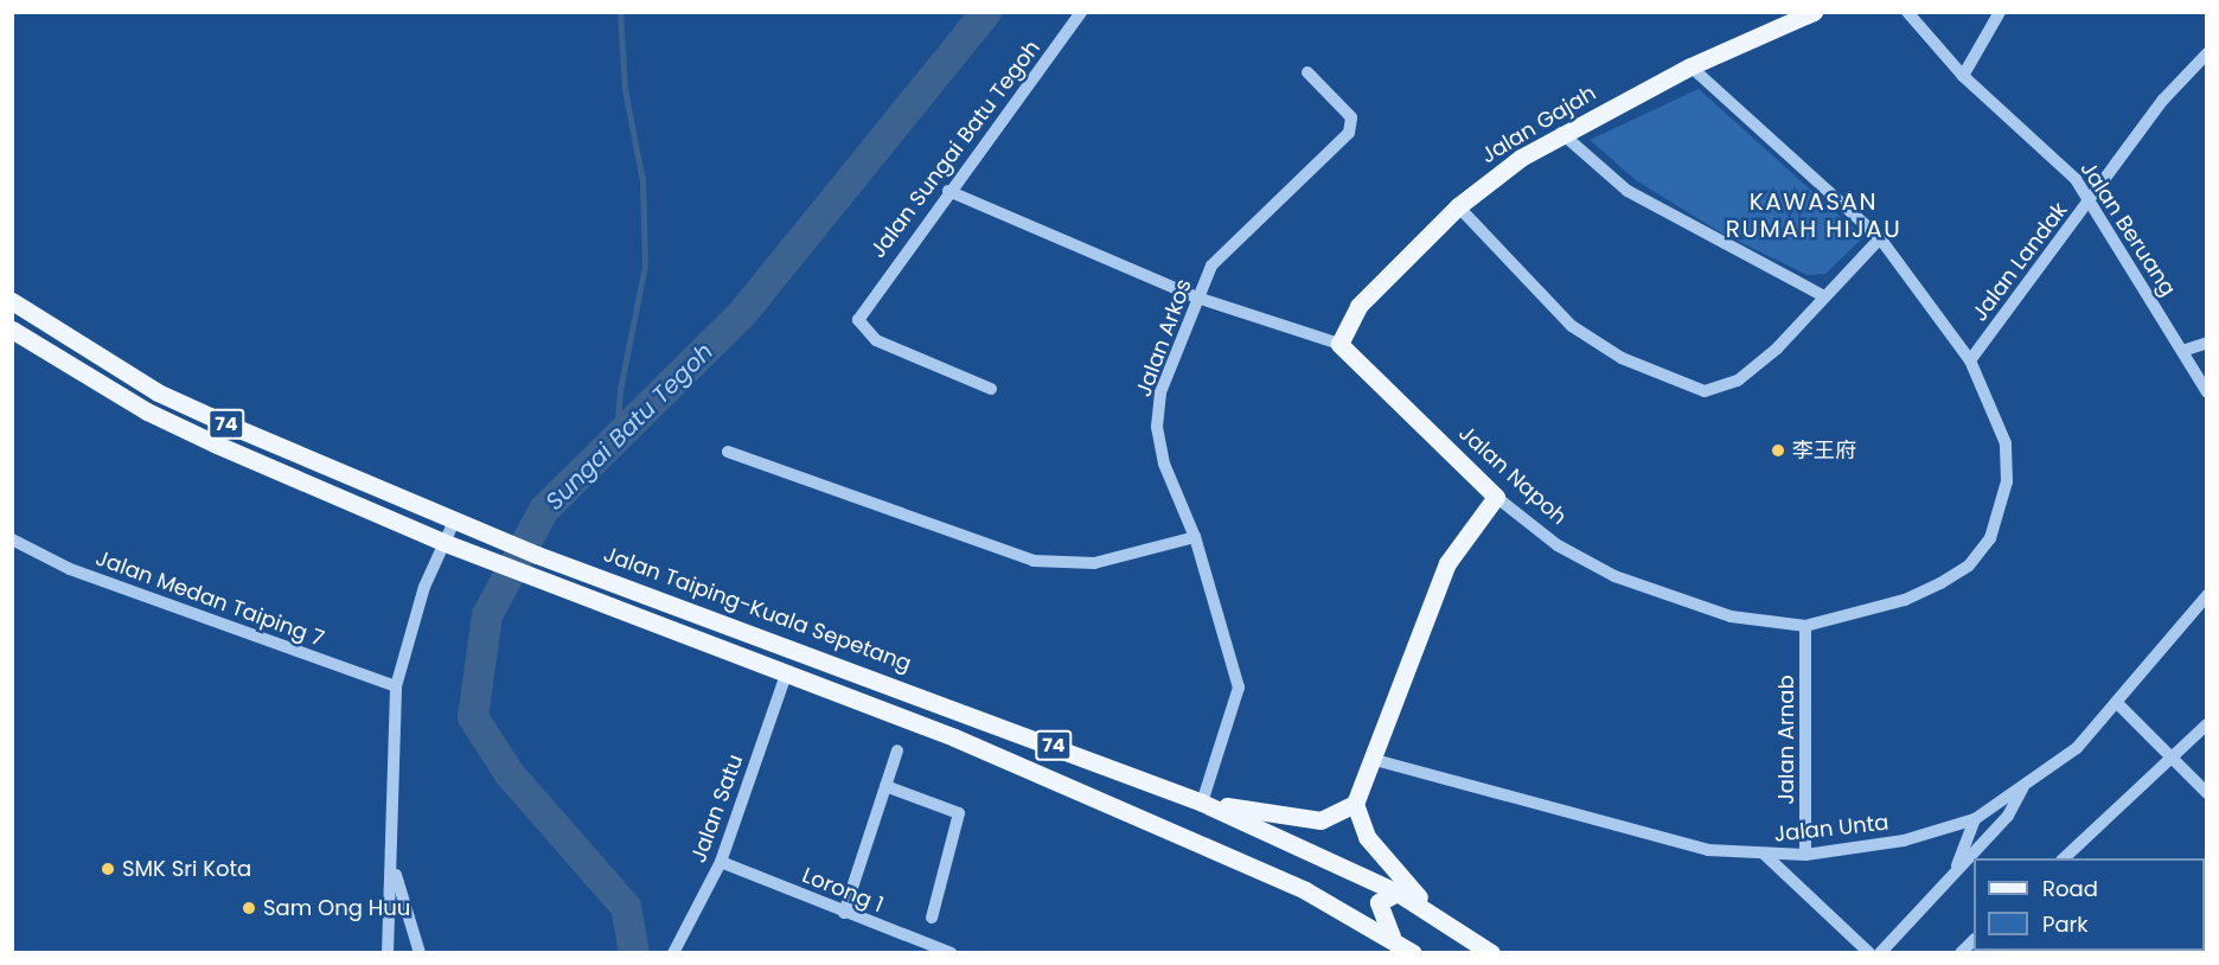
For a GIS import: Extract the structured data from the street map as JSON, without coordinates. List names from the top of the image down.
{
  "streets": {
    "main road": [
      "Jalan Gajah",
      "74",
      "Jalan Napoh",
      "Jalan Taiping-Kuala Sepetang"
    ],
    "street": [
      "Jalan Sungai Batu Tegoh",
      "Jalan Beruang",
      "Jalan Landak",
      "Jalan Arkos",
      "Jalan Medan Taiping 7",
      "Jalan Arnab",
      "Jalan Satu",
      "Jalan Unta",
      "Lorong 1"
    ]
  },
  "crossings": [
    ["Jalan Gajah", "Jalan Napoh"],
    ["Jalan Sungai Batu Tegoh", "Jalan Napoh"],
    ["Jalan Beruang", "Jalan Landak"],
    ["Jalan Landak", "Jalan Napoh"],
    ["Jalan Arkos", "Jalan Napoh"],
    ["Jalan Arkos", "Jalan Taiping-Kuala Sepetang"],
    ["74", "Jalan Satu"],
    ["Jalan Napoh", "Jalan Arnab"],
    ["Jalan Arnab", "Jalan Unta"],
    ["Jalan Satu", "Lorong 1"]
  ],
  "districts": ["KAWASAN RUMAH HIJAU"],
  "water": ["Sungai Batu Tegoh"],
  "places": ["李王府", "SMK Sri Kota", "Sam Ong Huu"],
  "legend": ["Road", "Park"]
}
